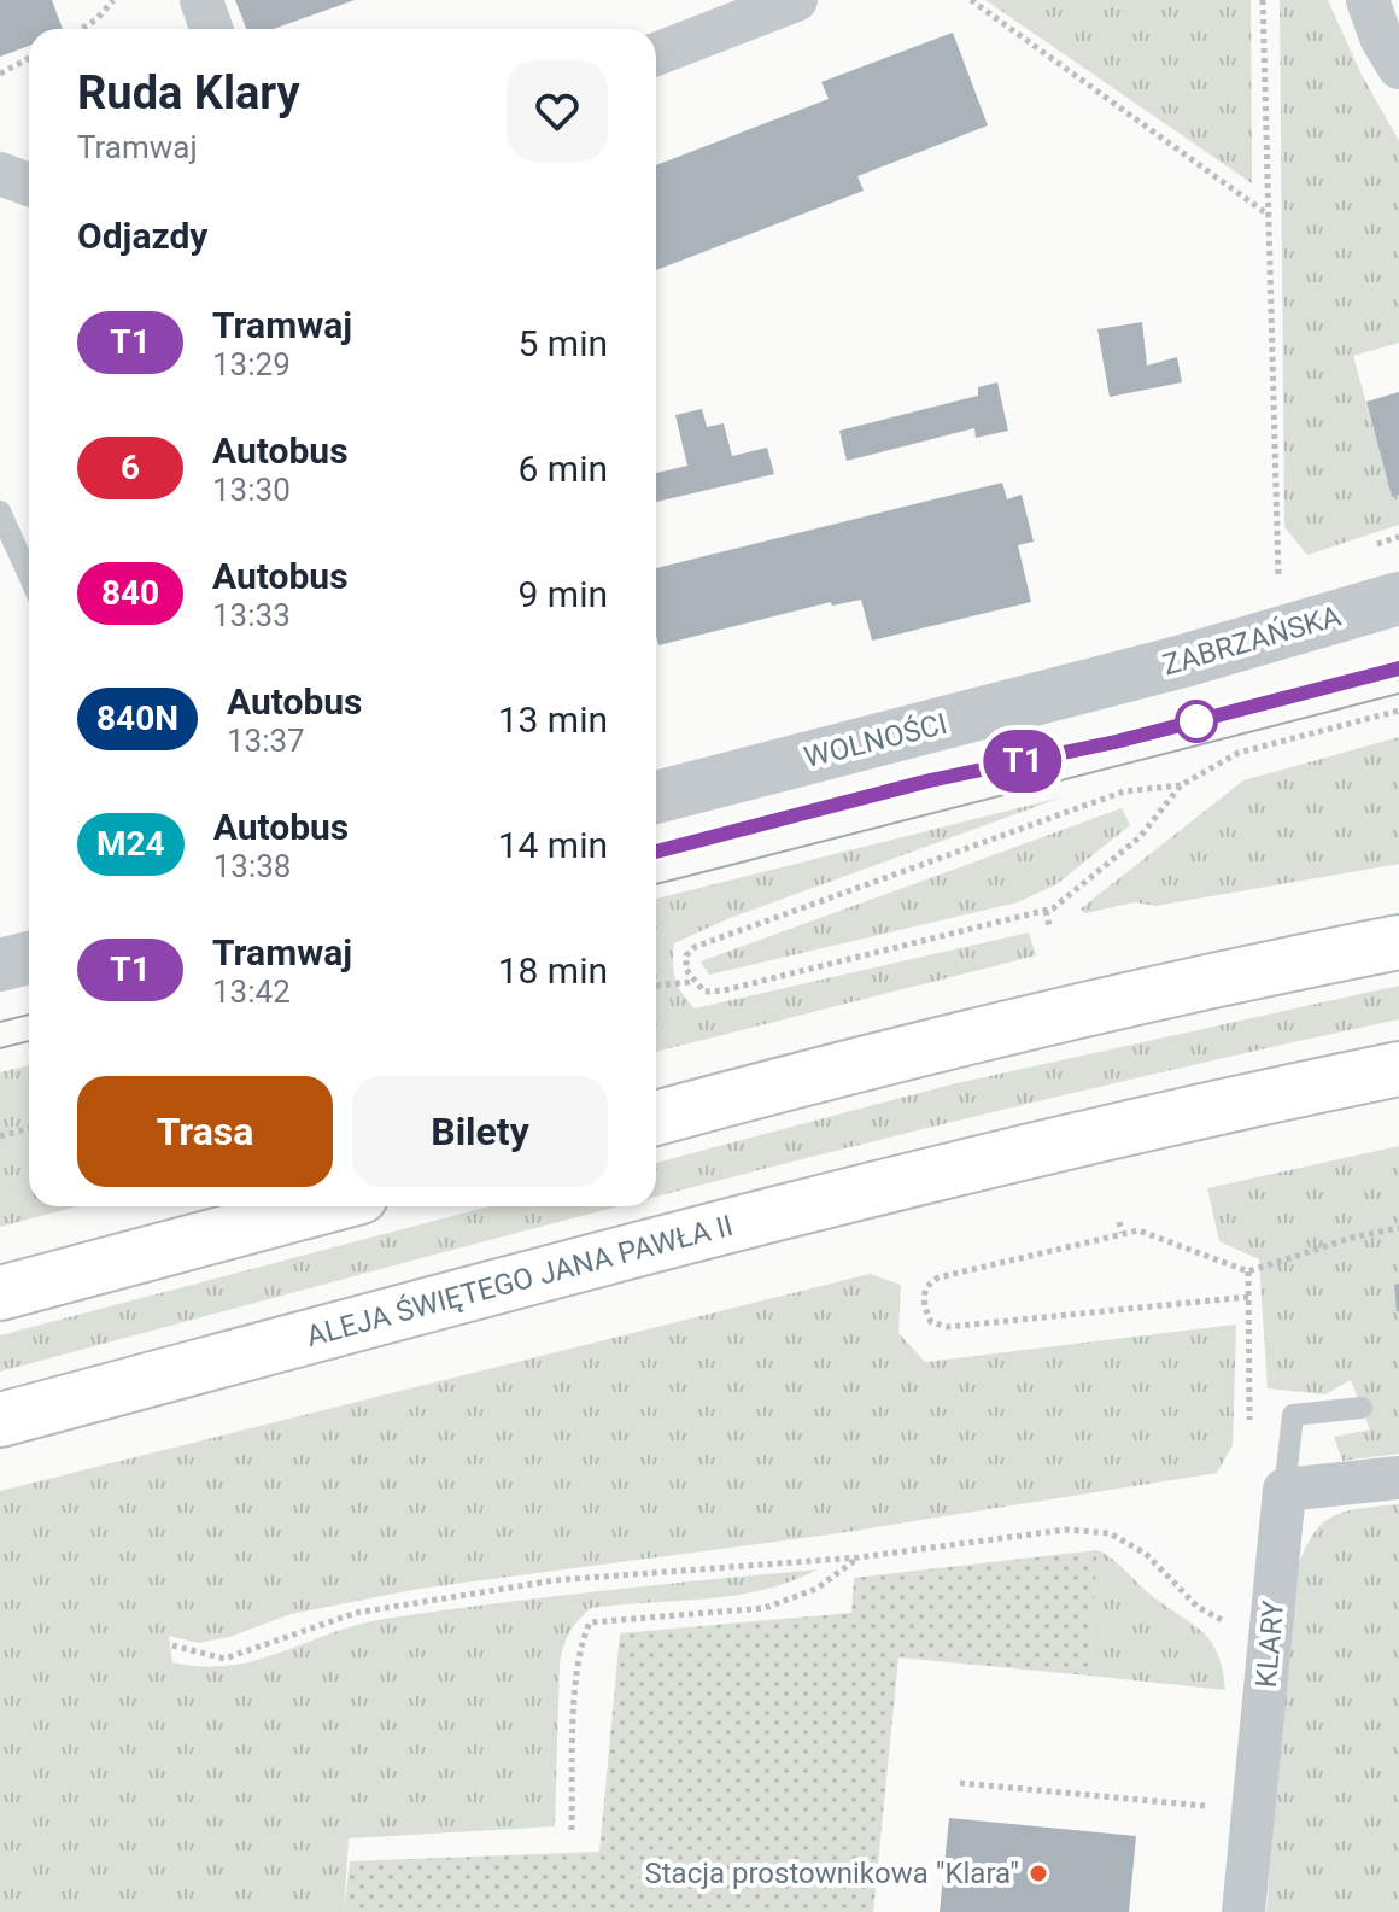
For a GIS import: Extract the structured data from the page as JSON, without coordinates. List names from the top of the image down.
{
  "streets": {
    "main road": ["ALEJA ŚWIĘTEGO JANA PAWŁA II"],
    "street": ["ZABRZAŃSKA", "WOLNOŚCI", "KLARY"]
  },
  "crossings": [
    ["ZABRZAŃSKA", "WOLNOŚCI"]
  ],
  "places": ["Stacja prostownikowa \"Klara\""],
  "lines": ["tram line T1"],
  "page": {
    "on_map": "T1",
    "heading": [
      ["Ruda Klary", "Tramwaj"],
      "Odjazdy"
    ],
    "list": [
      {
        "mark": "T1",
        "name": "Tramwaj",
        "note": "13:29",
        "value": "5 min"
      },
      {
        "mark": "6",
        "name": "Autobus",
        "note": "13:30",
        "value": "6 min"
      },
      {
        "mark": "840",
        "name": "Autobus",
        "note": "13:33",
        "value": "9 min"
      },
      {
        "mark": "840N",
        "name": "Autobus",
        "note": "13:37",
        "value": "13 min"
      },
      {
        "mark": "M24",
        "name": "Autobus",
        "note": "13:38",
        "value": "14 min"
      },
      {
        "mark": "T1",
        "name": "Tramwaj",
        "note": "13:42",
        "value": "18 min"
      }
    ],
    "buttons": ["Trasa", "Bilety"]
  }
}
